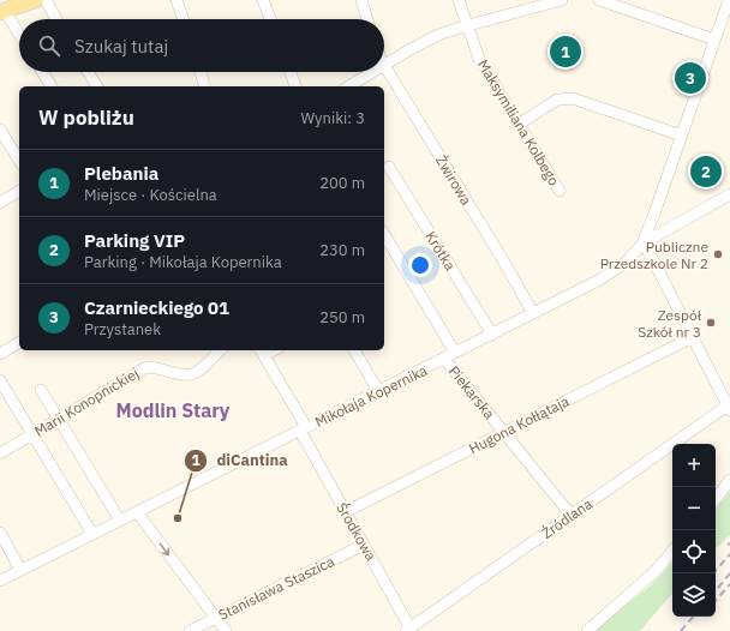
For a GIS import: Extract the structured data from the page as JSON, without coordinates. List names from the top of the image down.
{
  "streets": {
    "street": [
      "Maksymiliana Kolbego",
      "Żwirowa",
      "Krótka",
      "Piekarska",
      "Mikołaja Kopernika",
      "Marii Konopnickiej",
      "Hugona Kołłątaja",
      "Źródlana",
      "Środkowa",
      "Stanisława Staszica"
    ]
  },
  "crossings": [
    ["Żwirowa", "Mikołaja Kopernika"],
    ["Krótka", "Mikołaja Kopernika"],
    ["Piekarska", "Mikołaja Kopernika"],
    ["Piekarska", "Hugona Kołłątaja"],
    ["Piekarska", "Źródlana"],
    ["Mikołaja Kopernika", "Środkowa"],
    ["Hugona Kołłątaja", "Środkowa"],
    ["Źródlana", "Środkowa"],
    ["Środkowa", "Stanisława Staszica"]
  ],
  "districts": ["Modlin Stary"],
  "places": ["Publiczne Przedszkole Nr 2", "Zespół Szkół nr 3", "diCantina"],
  "page": {
    "search": "Szukaj tutaj",
    "pins": ["1", "3", "2"],
    "heading": ["W pobliżu", "Wyniki: 3"],
    "list": [
      {
        "mark": "1",
        "name": "Plebania",
        "note": "Miejsce · Kościelna",
        "value": "200 m"
      },
      {
        "mark": "2",
        "name": "Parking VIP",
        "note": "Parking · Mikołaja Kopernika",
        "value": "230 m"
      },
      {
        "mark": "3",
        "name": "Czarnieckiego 01",
        "note": "Przystanek",
        "value": "250 m"
      }
    ],
    "map_buttons": ["+", "−"]
  }
}
